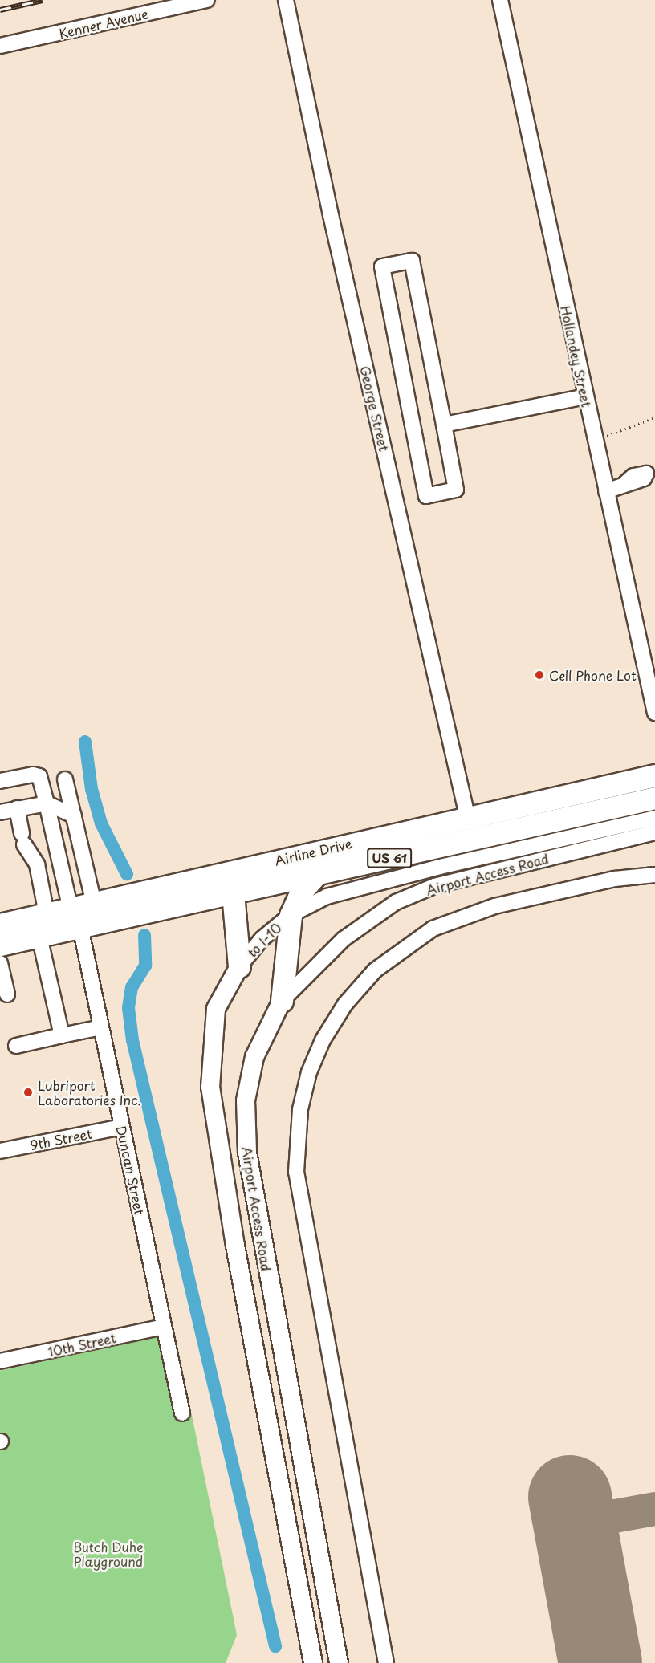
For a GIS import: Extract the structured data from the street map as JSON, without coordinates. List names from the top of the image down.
{
  "streets": {
    "highway": ["Airline Drive", "US 61"],
    "main road": ["Airport Access Road"],
    "street": [
      "Kenner Avenue",
      "Hollandey Street",
      "George Street",
      "to I-10",
      "9th Street",
      "Duncan Street",
      "10th Street"
    ]
  },
  "crossings": [
    ["George Street", "Airline Drive"],
    ["Airline Drive", "Duncan Street"],
    ["Airport Access Road", "to I-10"],
    ["9th Street", "Duncan Street"],
    ["Duncan Street", "10th Street"]
  ],
  "parks": ["Butch Duhe Playground"],
  "places": ["Cell Phone Lot", "Lubriport Laboratories Inc."]
}
